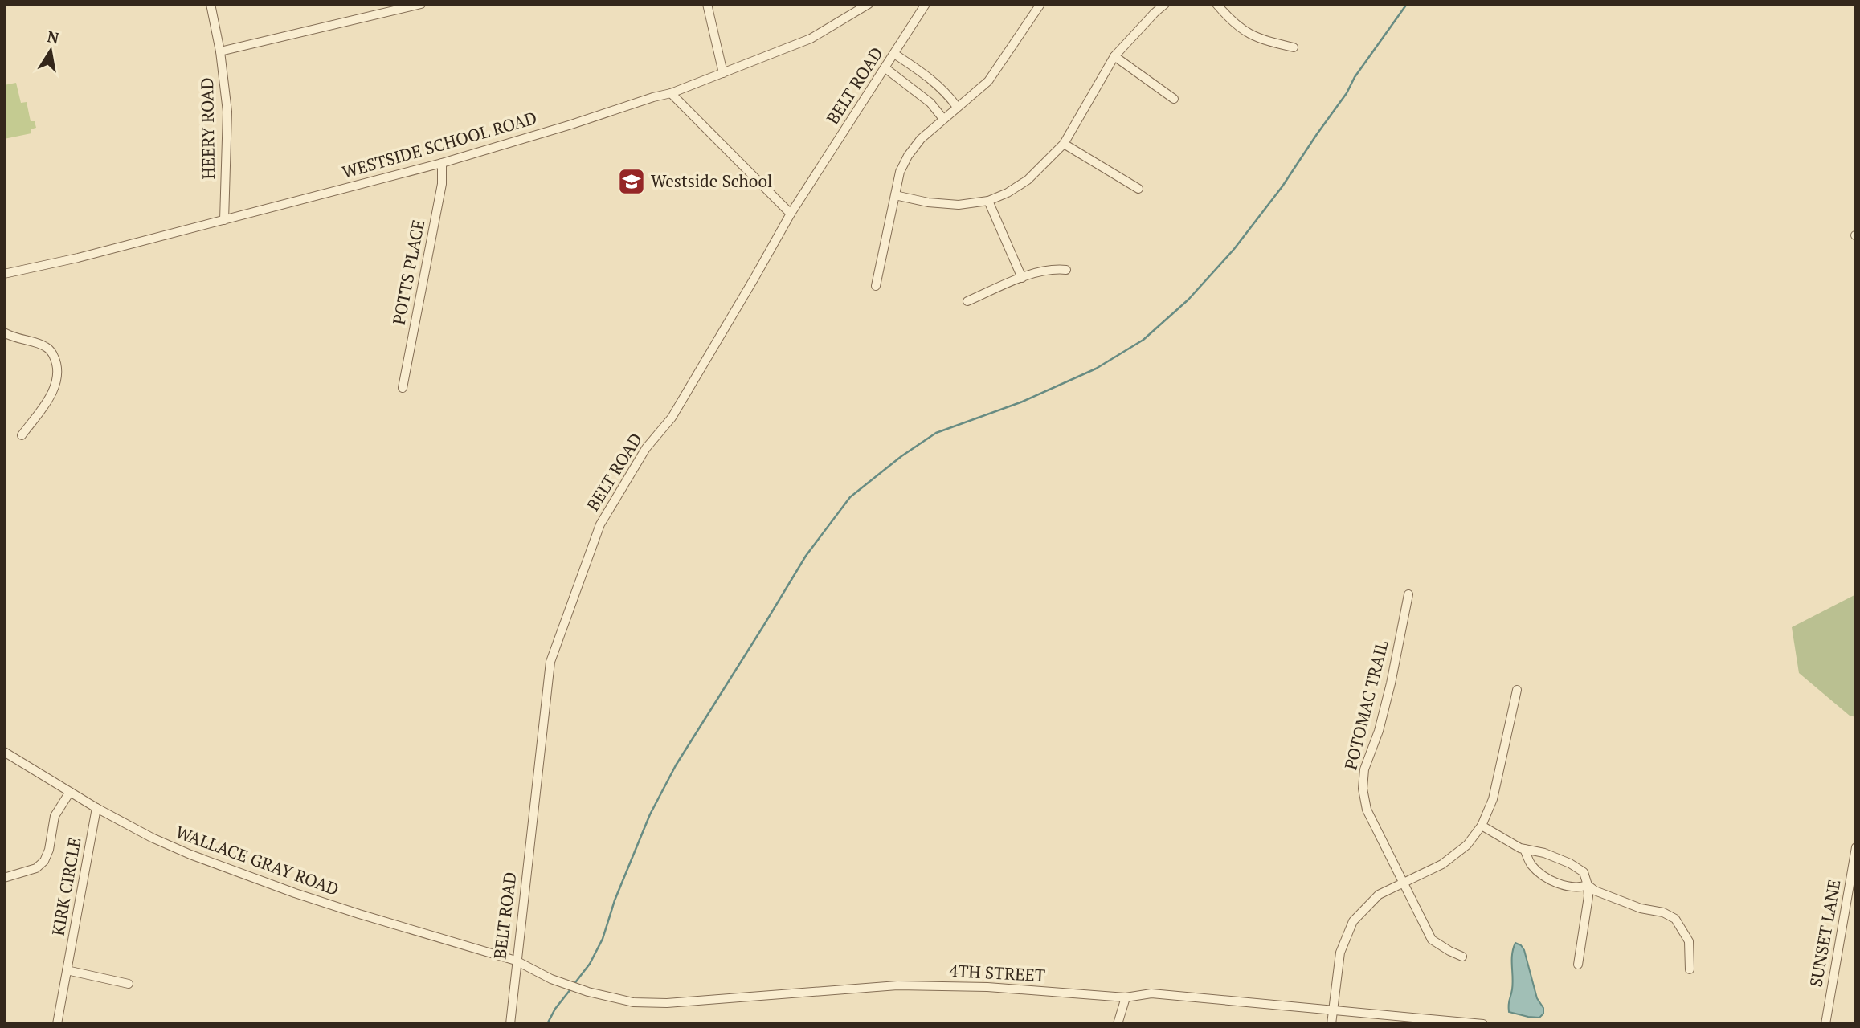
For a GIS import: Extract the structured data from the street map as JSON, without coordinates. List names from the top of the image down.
{
  "streets": {
    "street": [
      "BELT ROAD",
      "HEERY ROAD",
      "WESTSIDE SCHOOL ROAD",
      "POTTS PLACE",
      "POTOMAC TRAIL",
      "WALLACE GRAY ROAD",
      "KIRK CIRCLE",
      "SUNSET LANE",
      "4TH STREET"
    ]
  },
  "crossings": [
    ["BELT ROAD", "WALLACE GRAY ROAD"],
    ["BELT ROAD", "4TH STREET"],
    ["HEERY ROAD", "WESTSIDE SCHOOL ROAD"],
    ["WESTSIDE SCHOOL ROAD", "POTTS PLACE"],
    ["WALLACE GRAY ROAD", "KIRK CIRCLE"],
    ["WALLACE GRAY ROAD", "4TH STREET"]
  ],
  "places": {
    "school or university": ["Westside School"]
  },
  "north": "top"
}
